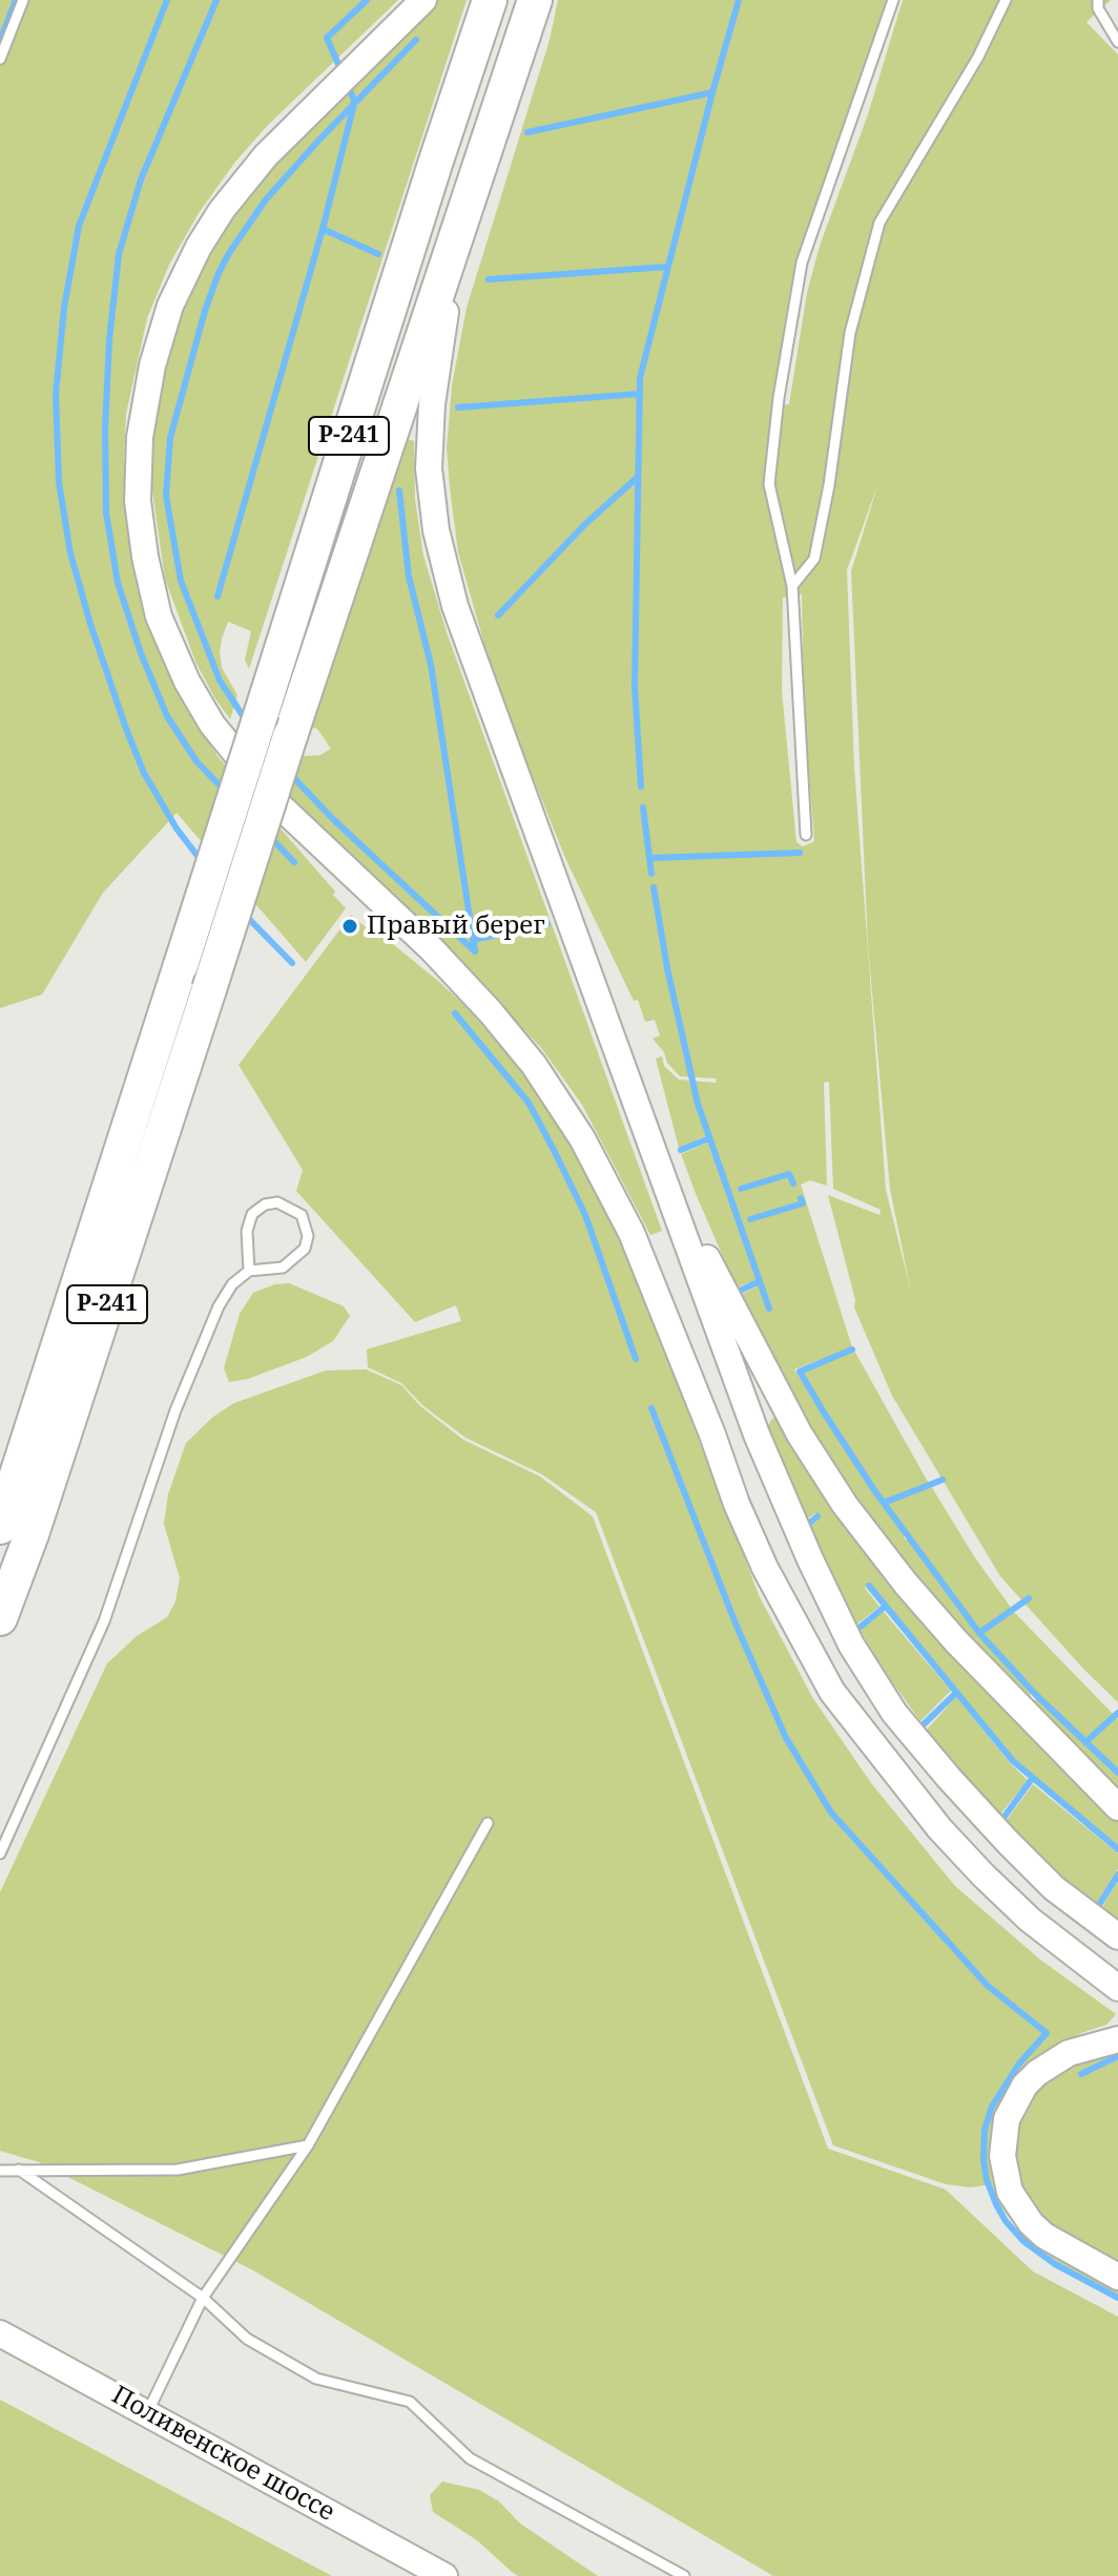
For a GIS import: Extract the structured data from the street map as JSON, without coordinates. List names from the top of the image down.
{
  "streets": {
    "highway": ["Р-241"],
    "main road": ["Поливенское шоссе"]
  },
  "places": ["Правый берег"]
}
